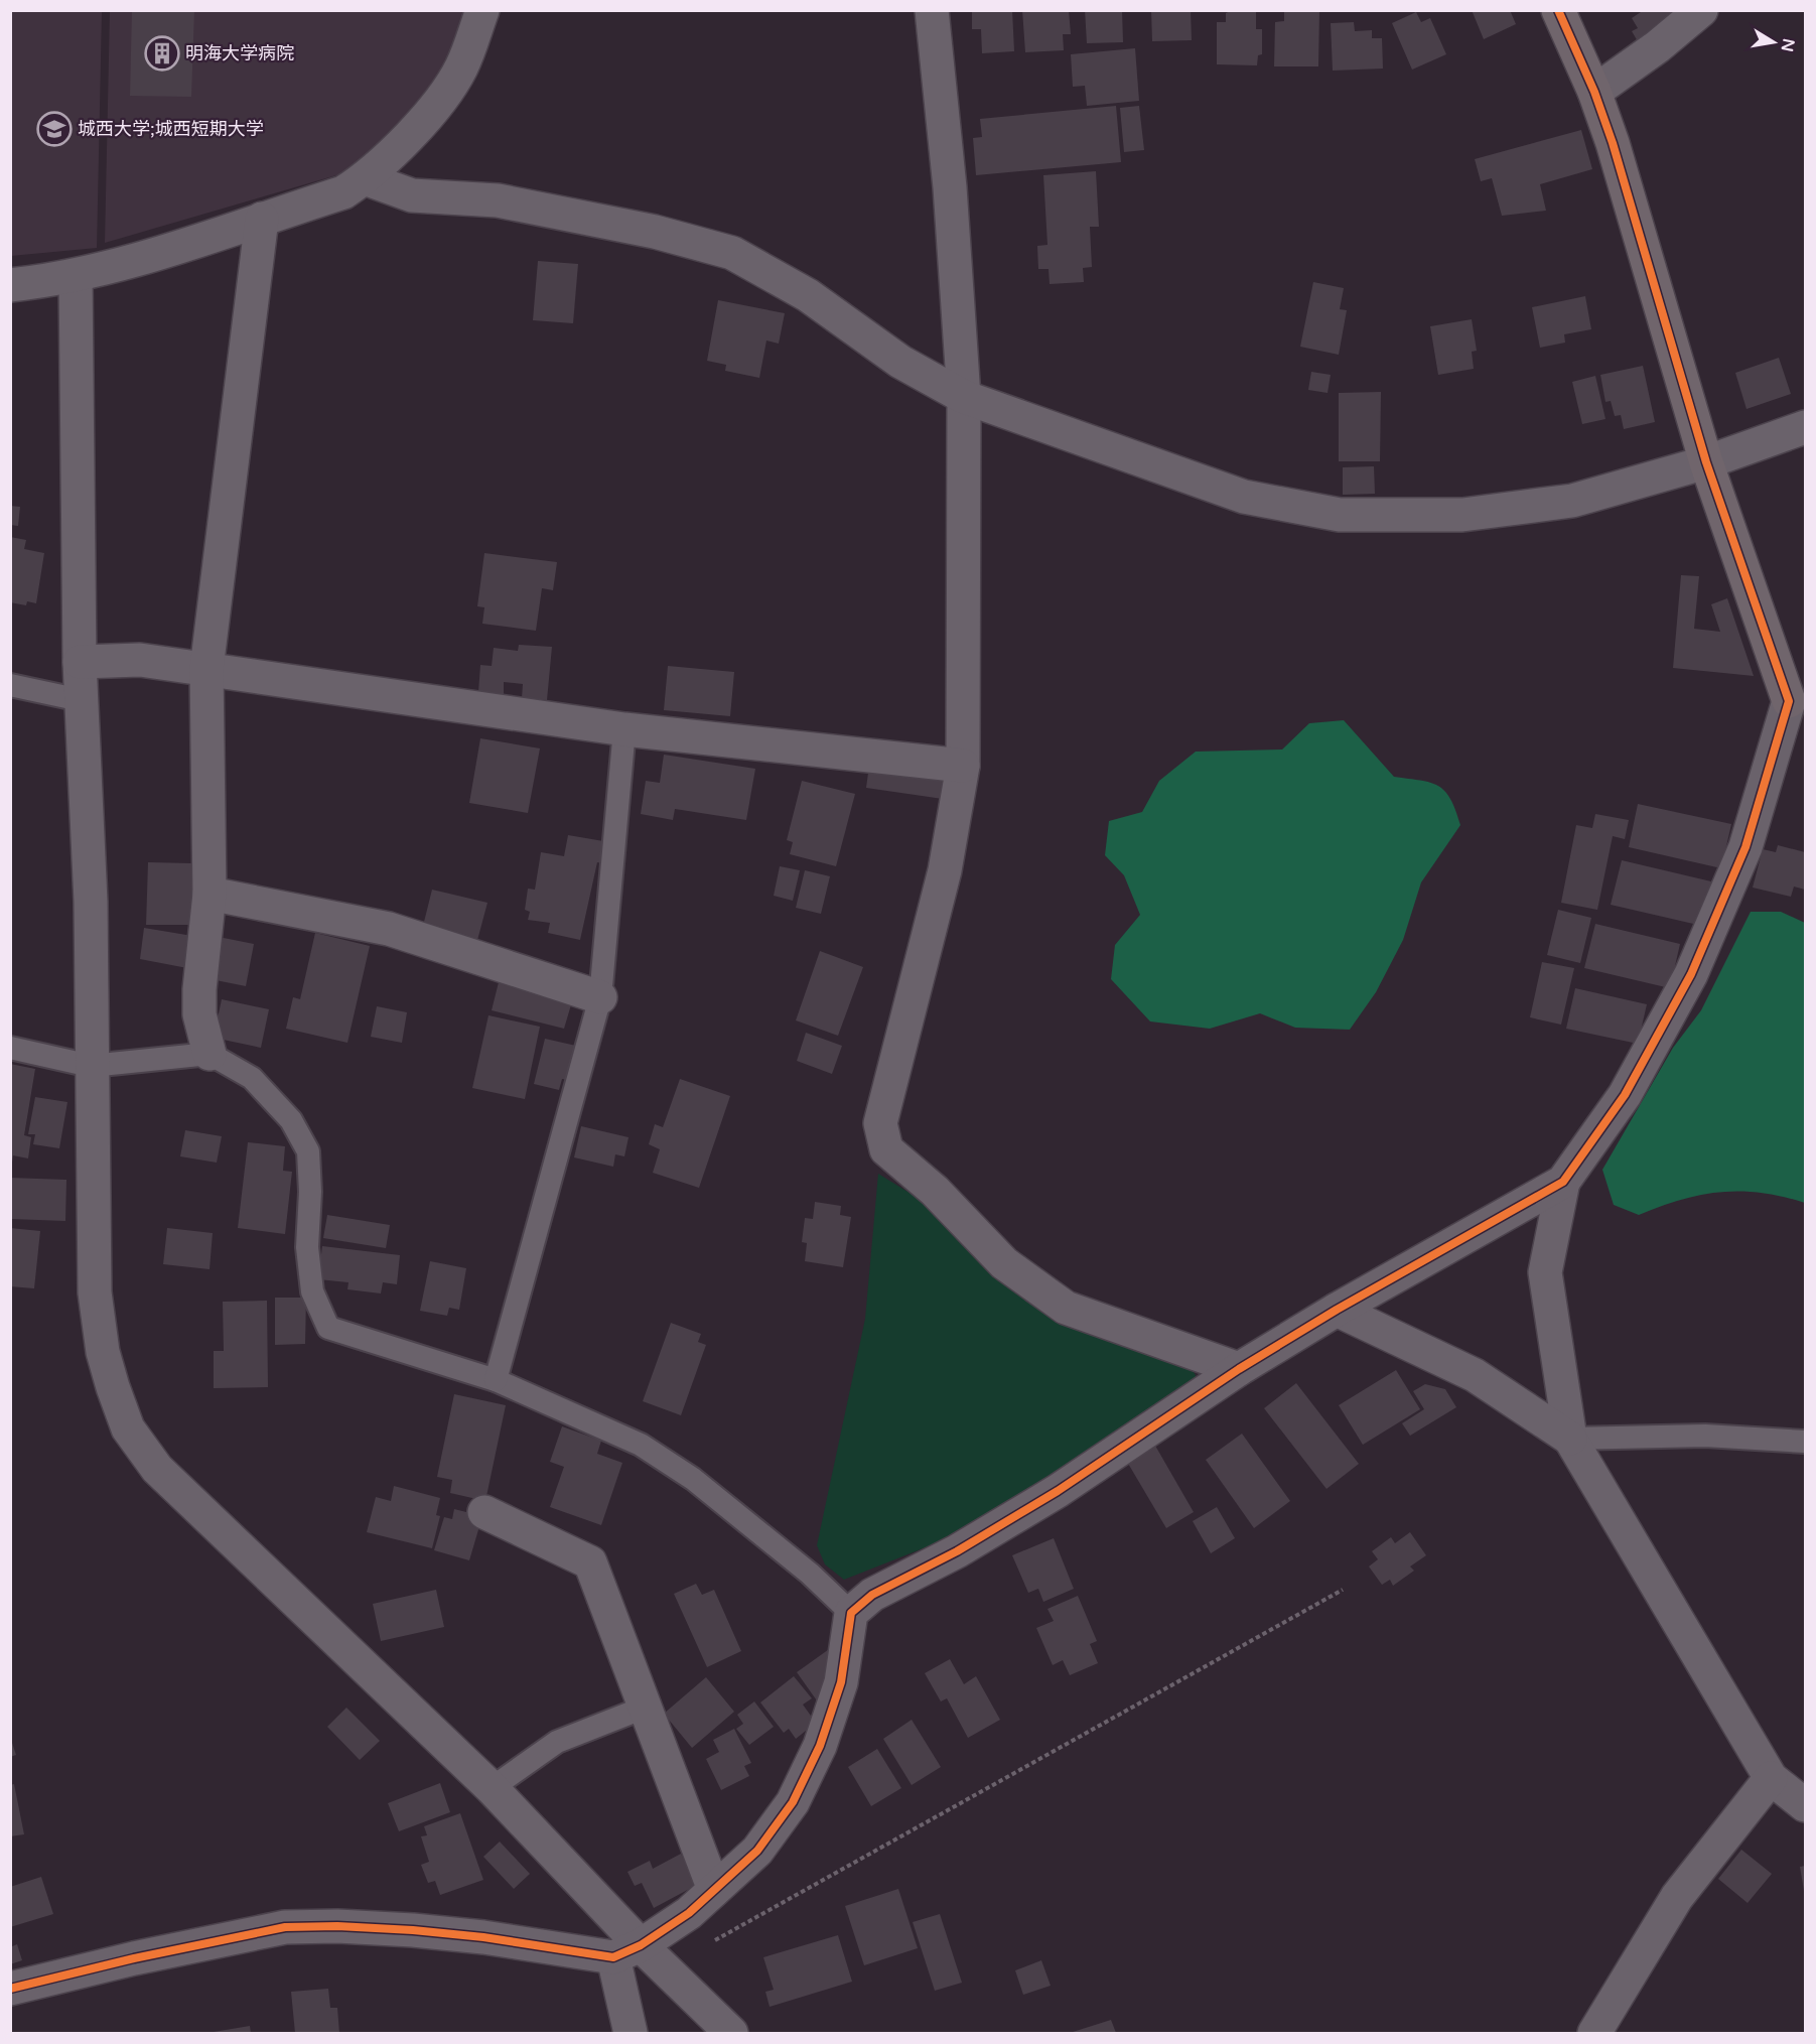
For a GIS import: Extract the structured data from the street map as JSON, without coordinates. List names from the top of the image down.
{
  "places": {
    "building": ["明海大学病院"],
    "school or university": ["城西大学;城西短期大学"]
  },
  "north": "right"
}
